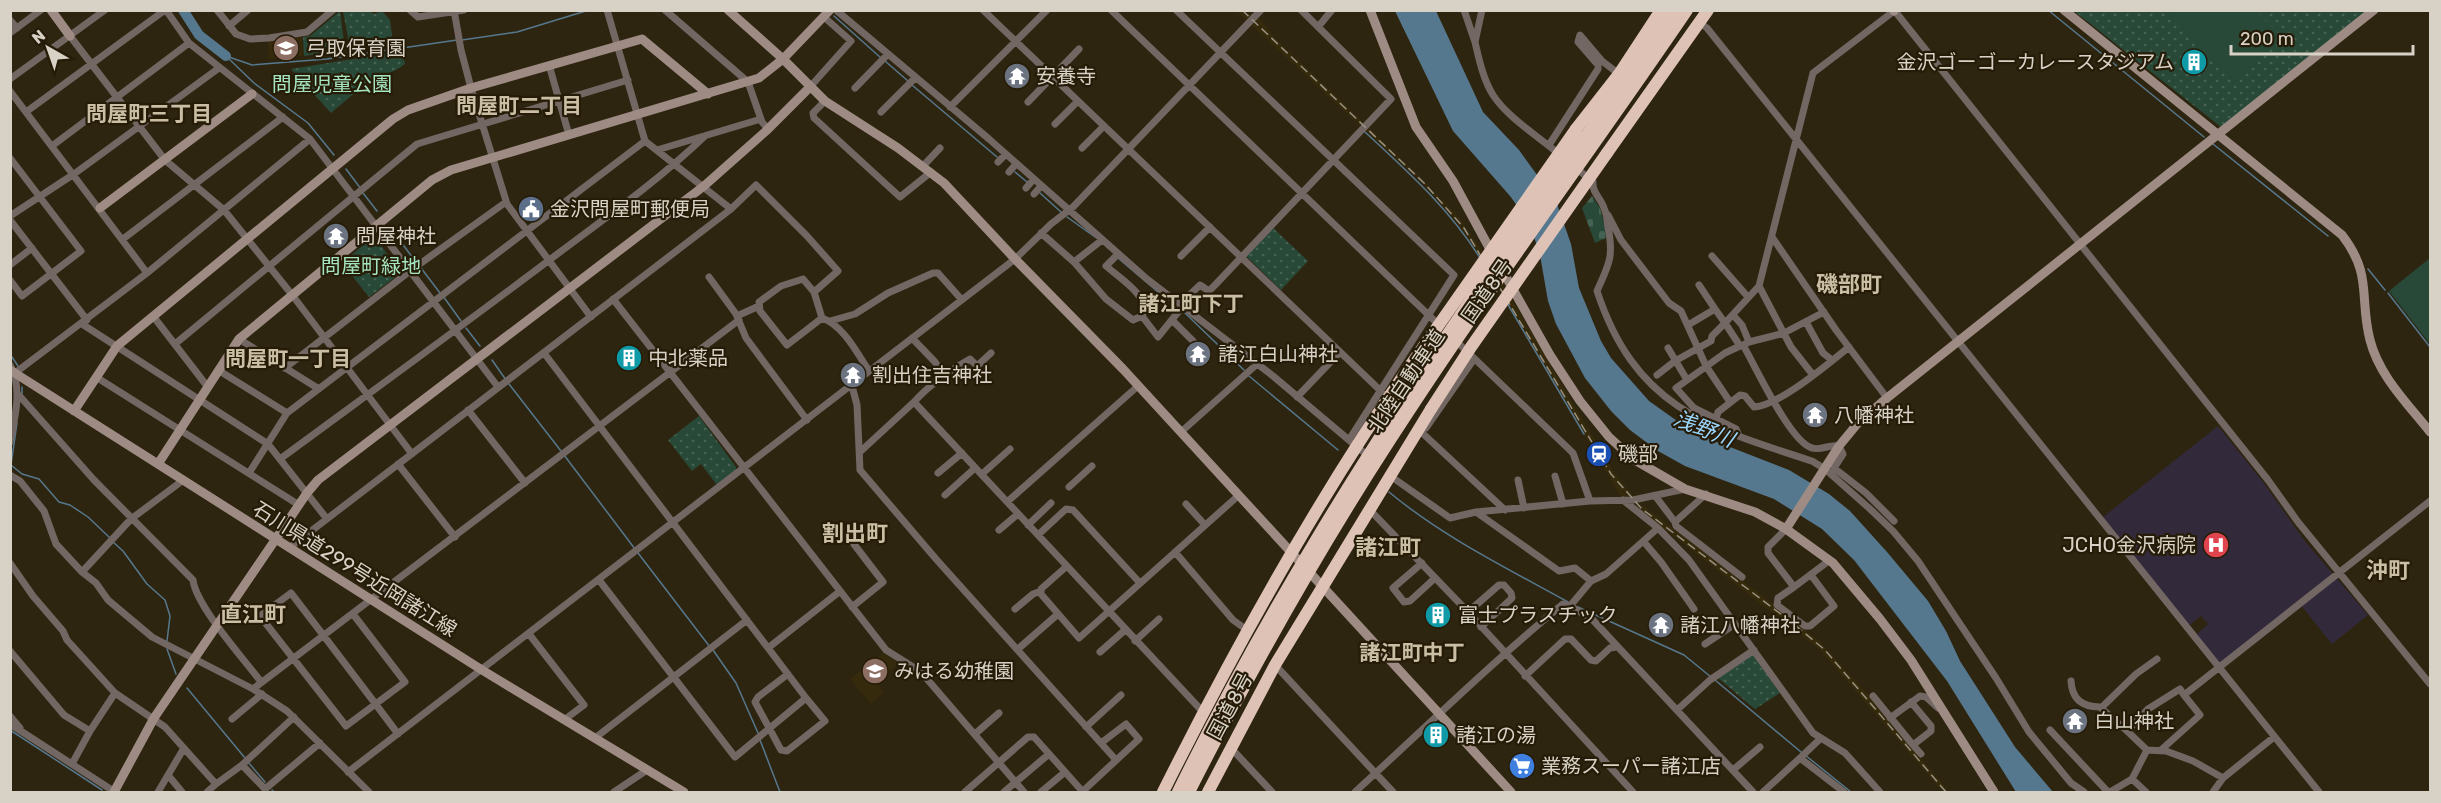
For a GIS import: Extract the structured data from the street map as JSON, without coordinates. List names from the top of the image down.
{
  "streets": {
    "highway": ["国道8号", "北陸自動車道"],
    "street": ["石川県道299号近岡諸江線"]
  },
  "districts": [
    "問屋町二丁目",
    "問屋町三丁目",
    "磯部町",
    "諸江町下丁",
    "問屋町一丁目",
    "割出町",
    "諸江町",
    "沖町",
    "直江町",
    "諸江町中丁"
  ],
  "water": ["浅野川"],
  "parks": ["問屋児童公園", "問屋町緑地"],
  "places": {
    "school or university": ["弓取保育園", "みはる幼稚園"],
    "building": [
      "金沢ゴーゴーカレースタジアム",
      "中北薬品",
      "富士プラスチック",
      "諸江の湯"
    ],
    "temple": [
      "安養寺",
      "問屋神社",
      "諸江白山神社",
      "割出住吉神社",
      "八幡神社",
      "諸江八幡神社",
      "白山神社"
    ],
    "public building": ["金沢問屋町郵便局"],
    "station": ["磯部"],
    "hospital": ["JCHO金沢病院"],
    "supermarket": ["業務スーパー諸江店"]
  },
  "scale_bar": "200 m",
  "north": "top left"
}
